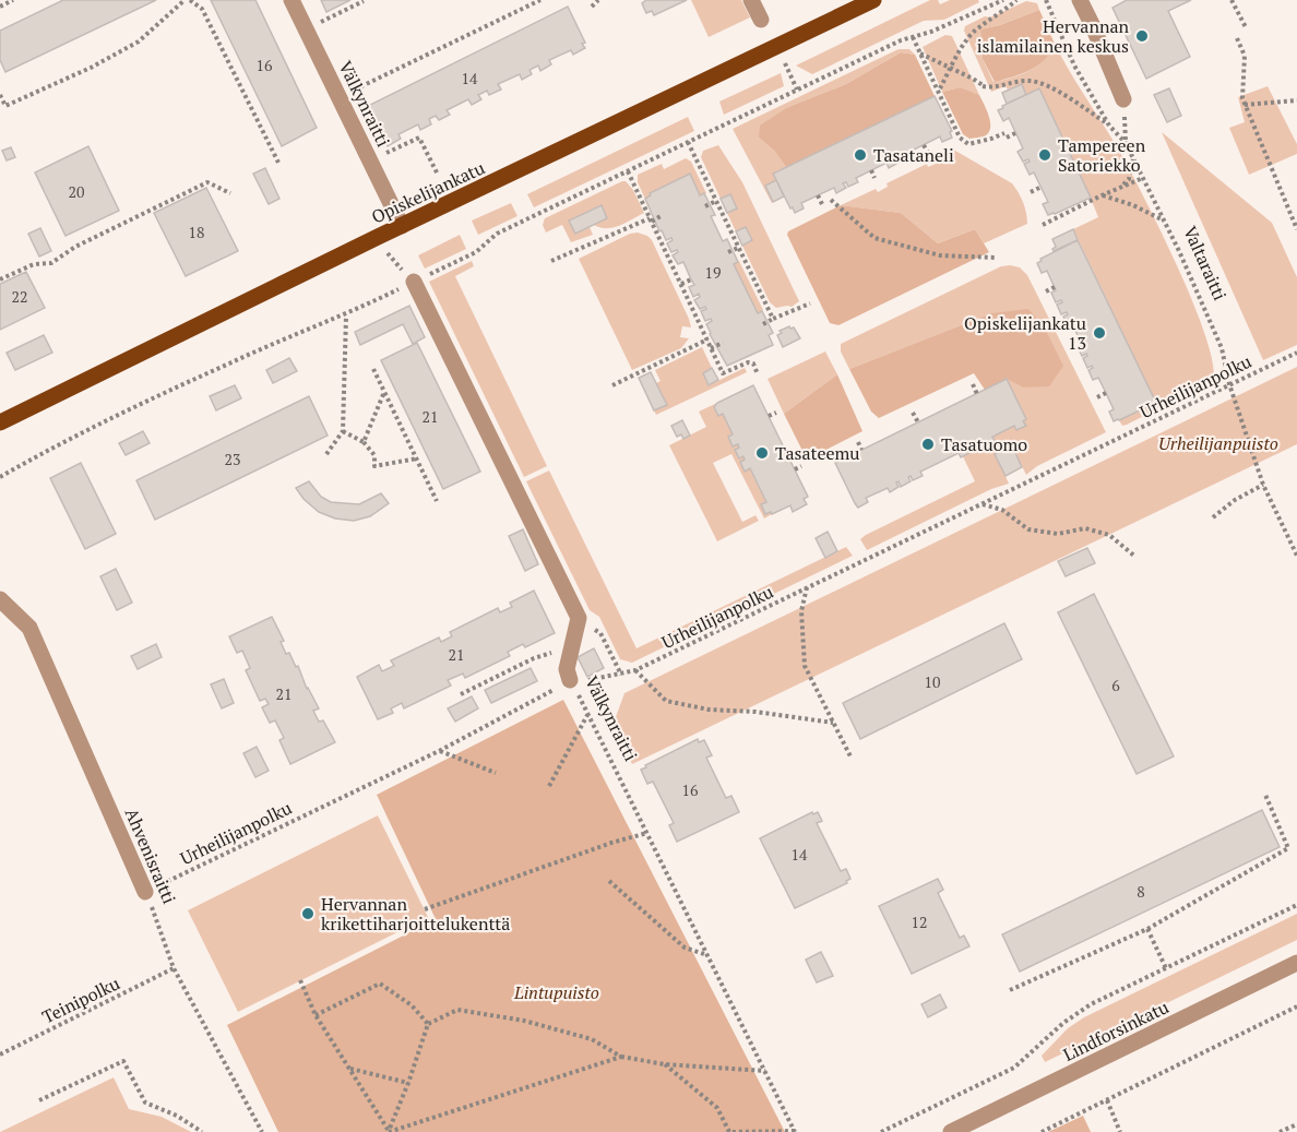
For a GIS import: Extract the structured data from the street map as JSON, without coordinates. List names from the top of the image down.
{
  "streets": {
    "main road": ["Opiskelijankatu"],
    "street": ["Välkynraitti", "Ahvenisraitti", "Lindforsinkatu"],
    "path": ["Valtaraitti", "Urheilijanpolku", "Teinipolku"]
  },
  "crossings": [
    ["Välkynraitti", "Opiskelijankatu"],
    ["Välkynraitti", "Urheilijanpolku"],
    ["Valtaraitti", "Urheilijanpolku"],
    ["Urheilijanpolku", "Ahvenisraitti"],
    ["Ahvenisraitti", "Teinipolku"]
  ],
  "parks": ["Urheilijanpuisto", "Lintupuisto"],
  "places": [
    "Hervannan islamilainen keskus",
    "Tasataneli",
    "Tampereen Satoriekko",
    "Opiskelijankatu 13",
    "Tasatuomo",
    "Tasateemu",
    "Hervannan krikettiharjoittelukenttä"
  ],
  "house_numbers": [
    "16",
    "14",
    "20",
    "18",
    "19",
    "22",
    "21",
    "23",
    "21",
    "10",
    "6",
    "21",
    "16",
    "14",
    "8",
    "12"
  ]
}
